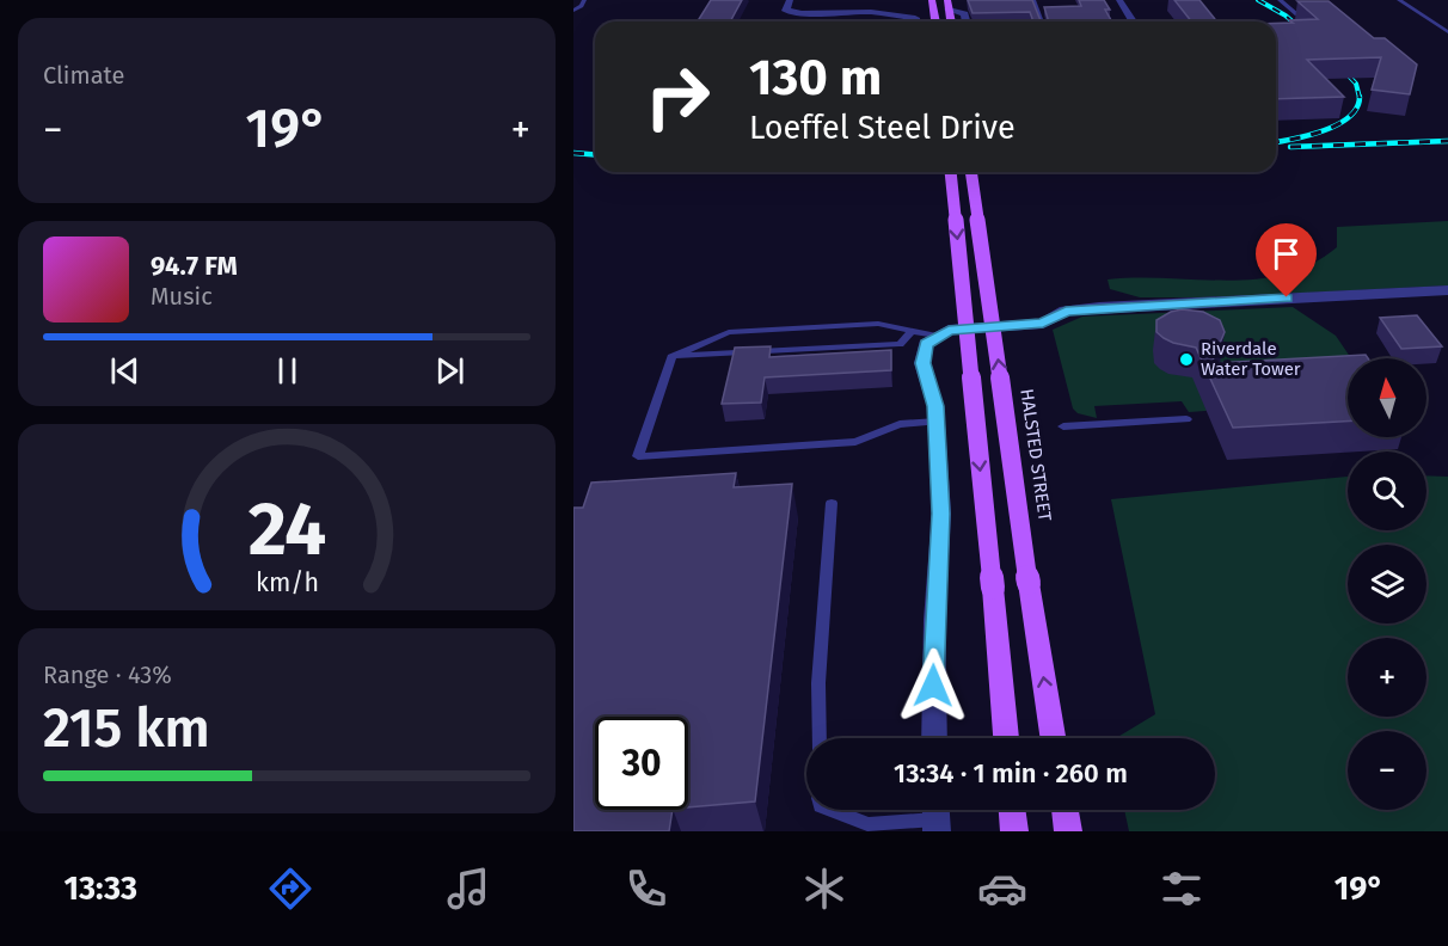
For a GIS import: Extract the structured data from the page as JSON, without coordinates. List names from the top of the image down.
{
  "streets": {
    "main road": ["HALSTED STREET"]
  },
  "places": ["Riverdale Water Tower"],
  "north": "top",
  "page": {
    "tile": [
      "Climate",
      ["Range · 43%", "215 km"]
    ],
    "turn": ["130 m", "Loeffel Steel Drive"],
    "heat": ["−", "19°", "+"],
    "song": ["94.7 FM", "Music"],
    "map_buttons": ["+", "−"],
    "limit": "30",
    "trip": "13:34 · 1 min · 260 m",
    "tabs": ["13:33", "19°"],
    "gauge": ["24", "km/h"]
  }
}
